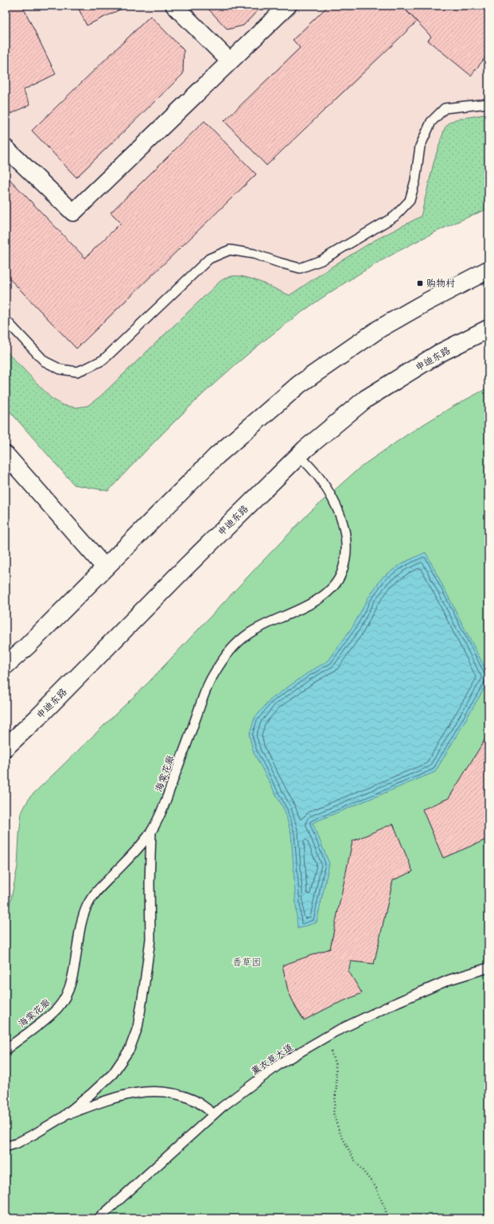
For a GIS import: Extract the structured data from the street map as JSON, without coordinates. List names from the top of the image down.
{
  "streets": {
    "street": ["申迪东路"],
    "lane": ["海棠花廊", "薰衣草大道"]
  },
  "crossings": [
    ["申迪东路", "海棠花廊"]
  ],
  "parks": ["香草园"],
  "places": {
    "transit": ["购物村"]
  }
}
